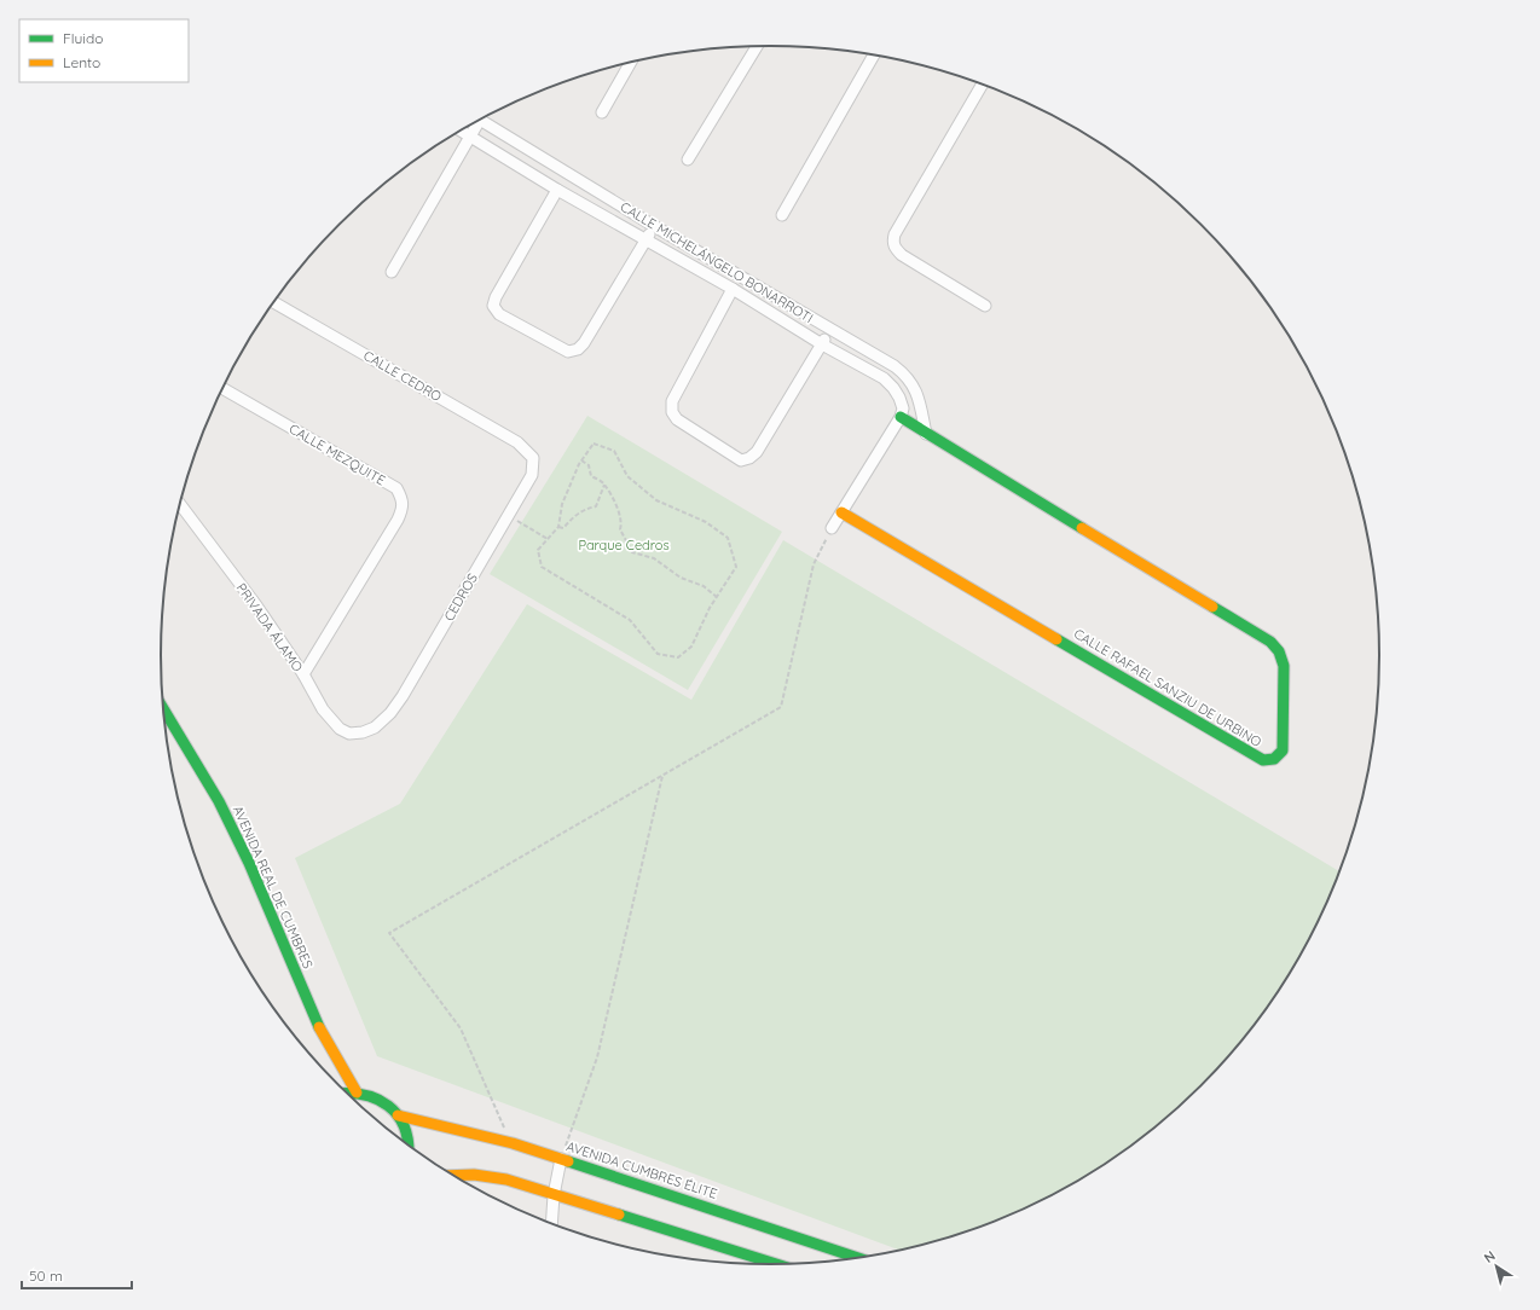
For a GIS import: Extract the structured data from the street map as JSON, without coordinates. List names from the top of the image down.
{
  "streets": {
    "street": [
      "CALLE MICHELÁNGELO BONARROTI",
      "CALLE CEDRO",
      "CALLE MEZQUITE",
      "CEDROS",
      "PRIVADA ÁLAMO",
      "CALLE RAFAEL SANZIU DE URBINO",
      "AVENIDA REAL DE CUMBRES",
      "AVENIDA CUMBRES ÉLITE"
    ]
  },
  "crossings": [
    ["CALLE MICHELÁNGELO BONARROTI", "CALLE RAFAEL SANZIU DE URBINO"],
    ["CALLE CEDRO", "CEDROS"],
    ["CALLE MEZQUITE", "PRIVADA ÁLAMO"],
    ["CEDROS", "PRIVADA ÁLAMO"]
  ],
  "parks": ["Parque Cedros"],
  "legend": ["Fluido", "Lento"],
  "scale_bar": "50 m",
  "north": "top left"
}
